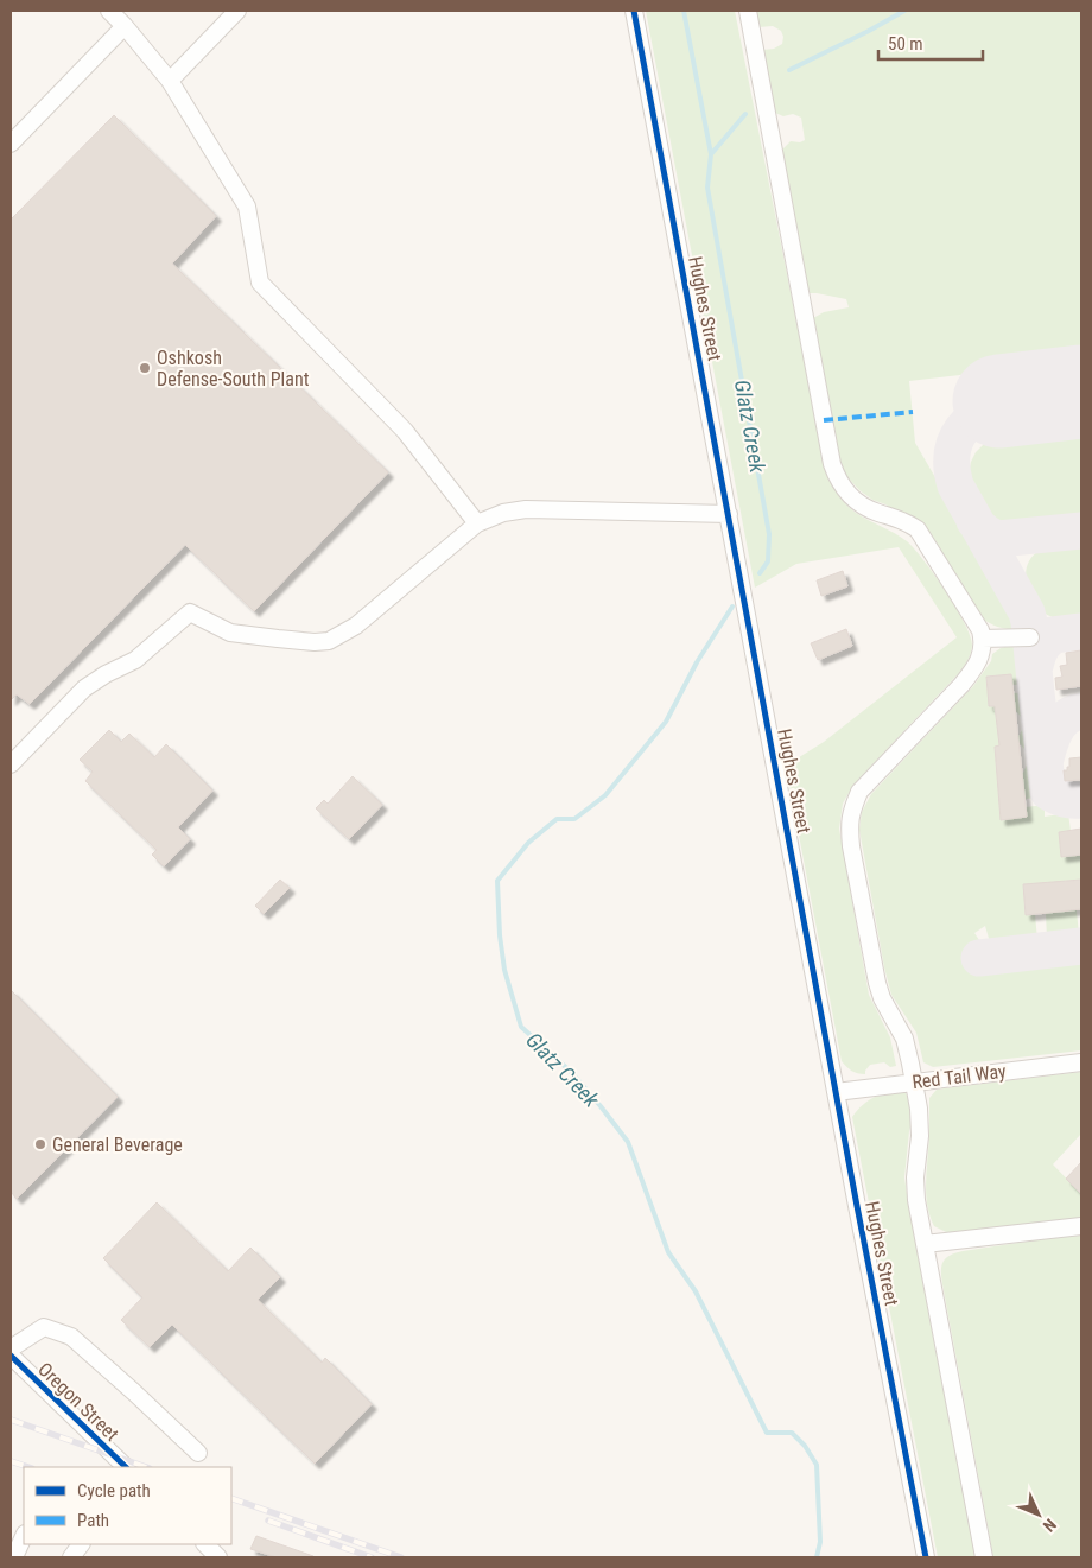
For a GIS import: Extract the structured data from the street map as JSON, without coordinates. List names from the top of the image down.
{
  "streets": {
    "street": ["Hughes Street", "Red Tail Way", "Oregon Street"]
  },
  "crossings": [
    ["Hughes Street", "Red Tail Way"]
  ],
  "water": ["Glatz Creek"],
  "places": ["Oshkosh Defense-South Plant", "General Beverage"],
  "legend": ["Cycle path", "Path"],
  "scale_bar": "50 m",
  "north": "bottom right"
}
